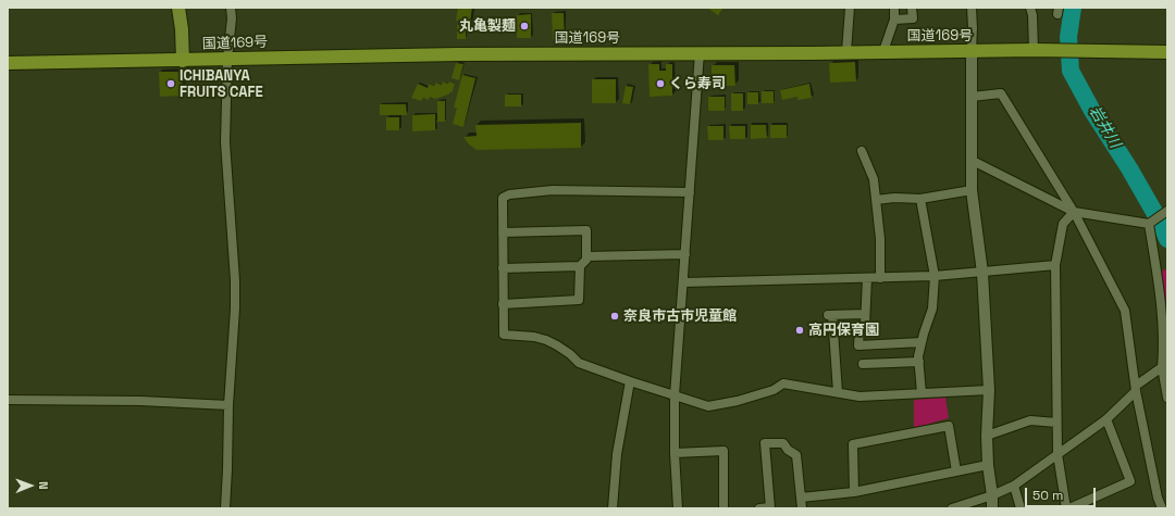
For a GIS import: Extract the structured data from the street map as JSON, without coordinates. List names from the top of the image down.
{
  "streets": {
    "highway": ["国道169号"]
  },
  "water": ["岩井川"],
  "places": [
    "丸亀製麺",
    "ICHIBANYA FRUITS CAFE",
    "くら寿司",
    "奈良市古市児童館",
    "高円保育園"
  ],
  "scale_bar": "50 m",
  "north": "right"
}
